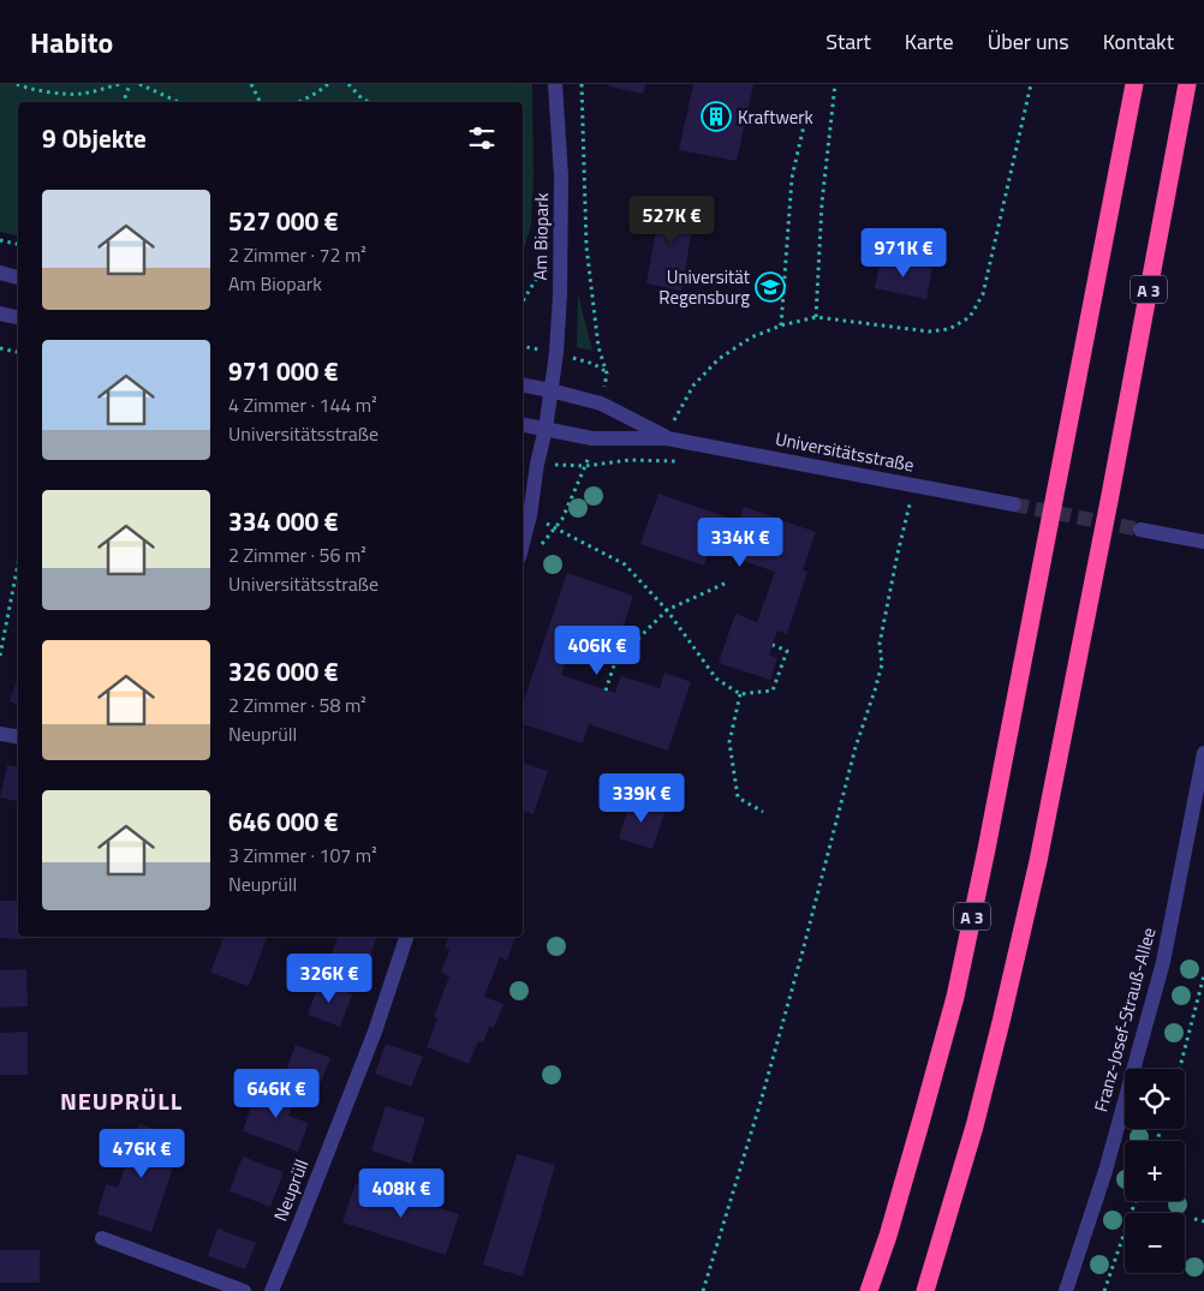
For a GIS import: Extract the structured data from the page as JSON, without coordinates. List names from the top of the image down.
{
  "streets": {
    "highway": ["A 3"],
    "street": [
      "Am Biopark",
      "Universitätsstraße",
      "Franz-Josef-Strauß-Allee",
      "Neuprüll"
    ]
  },
  "crossings": [
    ["Am Biopark", "Universitätsstraße"]
  ],
  "districts": ["NEUPRÜLL"],
  "places": {
    "building": ["Kraftwerk"],
    "school or university": ["Universität Regensburg"]
  },
  "page": {
    "header": "Habito",
    "nav": [
      "Start",
      "Karte",
      "Über uns",
      "Kontakt"
    ],
    "heading": "9 Objekte",
    "list": [
      {
        "name": "527 000 €",
        "note": "2 Zimmer · 72 m² · Am Biopark"
      },
      {
        "name": "971 000 €",
        "note": "4 Zimmer · 144 m² · Universitätsstraße"
      },
      {
        "name": "334 000 €",
        "note": "2 Zimmer · 56 m² · Universitätsstraße"
      },
      {
        "name": "326 000 €",
        "note": "2 Zimmer · 58 m² · Neuprüll"
      },
      {
        "name": "646 000 €",
        "note": "3 Zimmer · 107 m² · Neuprüll"
      }
    ],
    "price": [
      "527K €",
      "971K €",
      "334K €",
      "406K €",
      "339K €",
      "326K €",
      "646K €",
      "476K €",
      "408K €"
    ],
    "map_buttons": ["+", "−"]
  }
}
